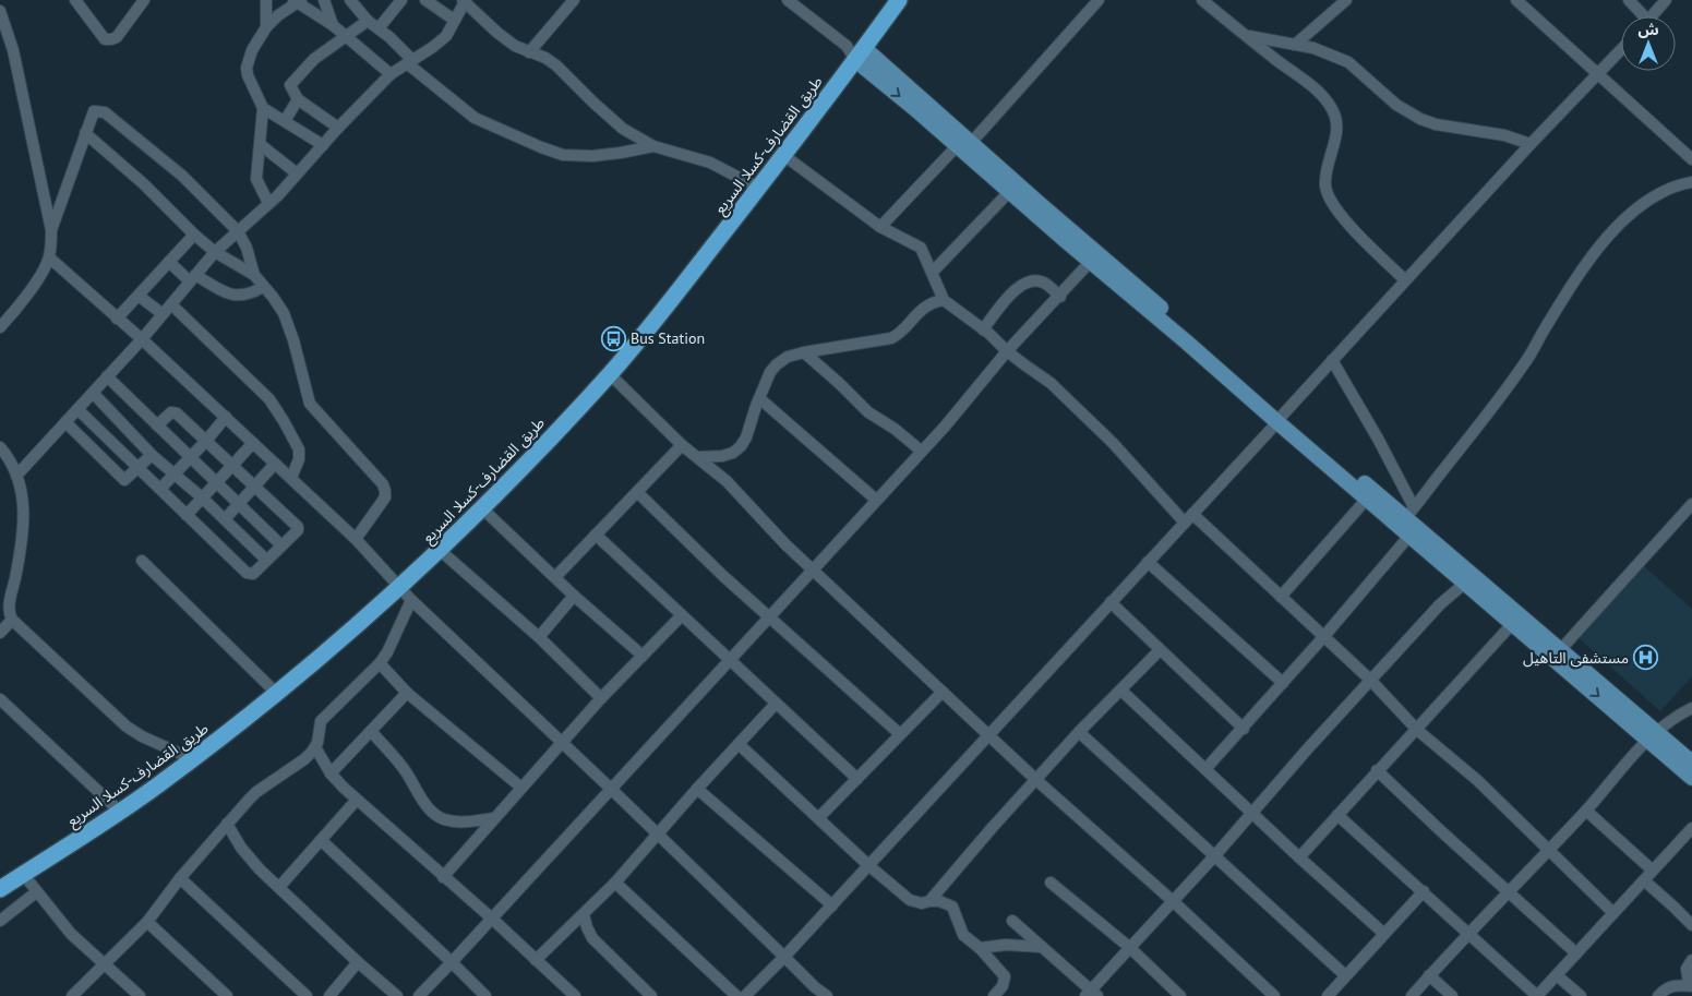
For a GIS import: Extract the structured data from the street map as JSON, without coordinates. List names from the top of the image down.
{
  "streets": {
    "highway": ["طريق القضارف-كسلا السريع"]
  },
  "places": {
    "bus stop": ["Bus Station"],
    "hospital": ["مستشفى التاهيل"]
  },
  "north": "top"
}
